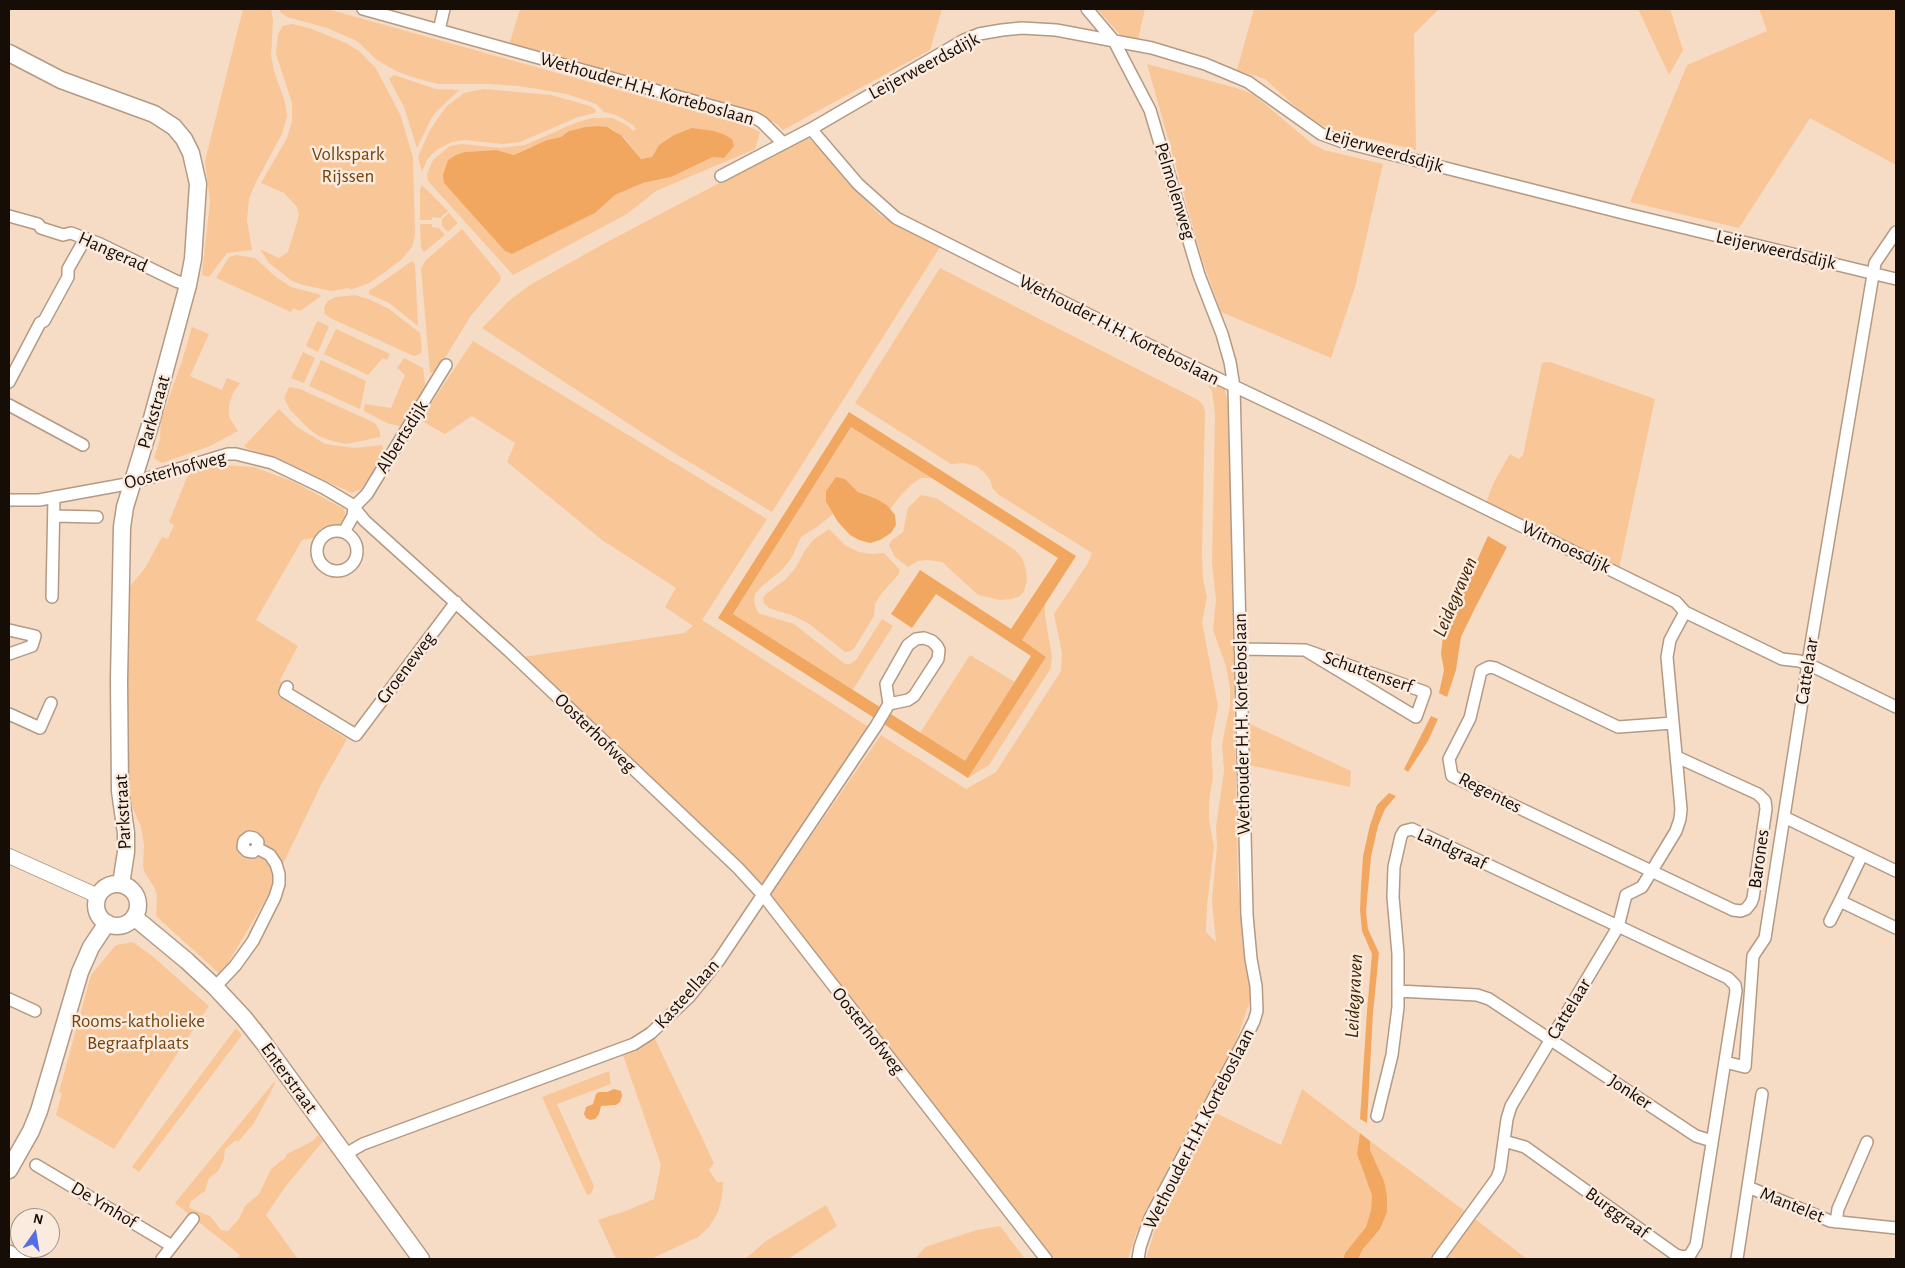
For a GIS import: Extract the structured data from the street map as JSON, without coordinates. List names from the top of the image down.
{
  "streets": {
    "main road": ["Parkstraat", "Enterstraat"],
    "street": [
      "Leijerweerdsdijk",
      "Wethouder H.H. Korteboslaan",
      "Pelmolenweg",
      "Hangerad",
      "Albertsdijk",
      "Oosterhofweg",
      "Witmoesdijk",
      "Groeneweg",
      "Cattelaar",
      "Schuttenserf",
      "Regentes",
      "Landgraaf",
      "Barones",
      "Kasteellaan",
      "Jonker",
      "De Ymhof",
      "Mantelet",
      "Burggraaf"
    ]
  },
  "crossings": [
    ["Leijerweerdsdijk", "Wethouder H.H. Korteboslaan"],
    ["Leijerweerdsdijk", "Pelmolenweg"],
    ["Leijerweerdsdijk", "Cattelaar"],
    ["Wethouder H.H. Korteboslaan", "Pelmolenweg"],
    ["Wethouder H.H. Korteboslaan", "Witmoesdijk"],
    ["Wethouder H.H. Korteboslaan", "Schuttenserf"],
    ["Pelmolenweg", "Witmoesdijk"],
    ["Hangerad", "Parkstraat"],
    ["Parkstraat", "Oosterhofweg"],
    ["Parkstraat", "Enterstraat"],
    ["Albertsdijk", "Oosterhofweg"],
    ["Oosterhofweg", "Groeneweg"],
    ["Oosterhofweg", "Kasteellaan"],
    ["Witmoesdijk", "Cattelaar"],
    ["Cattelaar", "Regentes"],
    ["Cattelaar", "Landgraaf"],
    ["Cattelaar", "Barones"],
    ["Cattelaar", "Jonker"],
    ["Cattelaar", "Burggraaf"],
    ["Regentes", "Barones"],
    ["Landgraaf", "Burggraaf"],
    ["Kasteellaan", "Enterstraat"],
    ["Jonker", "Burggraaf"]
  ],
  "water": ["Leidegraven"],
  "parks": ["Volkspark Rijssen", "Rooms-katholieke Begraafplaats"],
  "north": "top"
}
